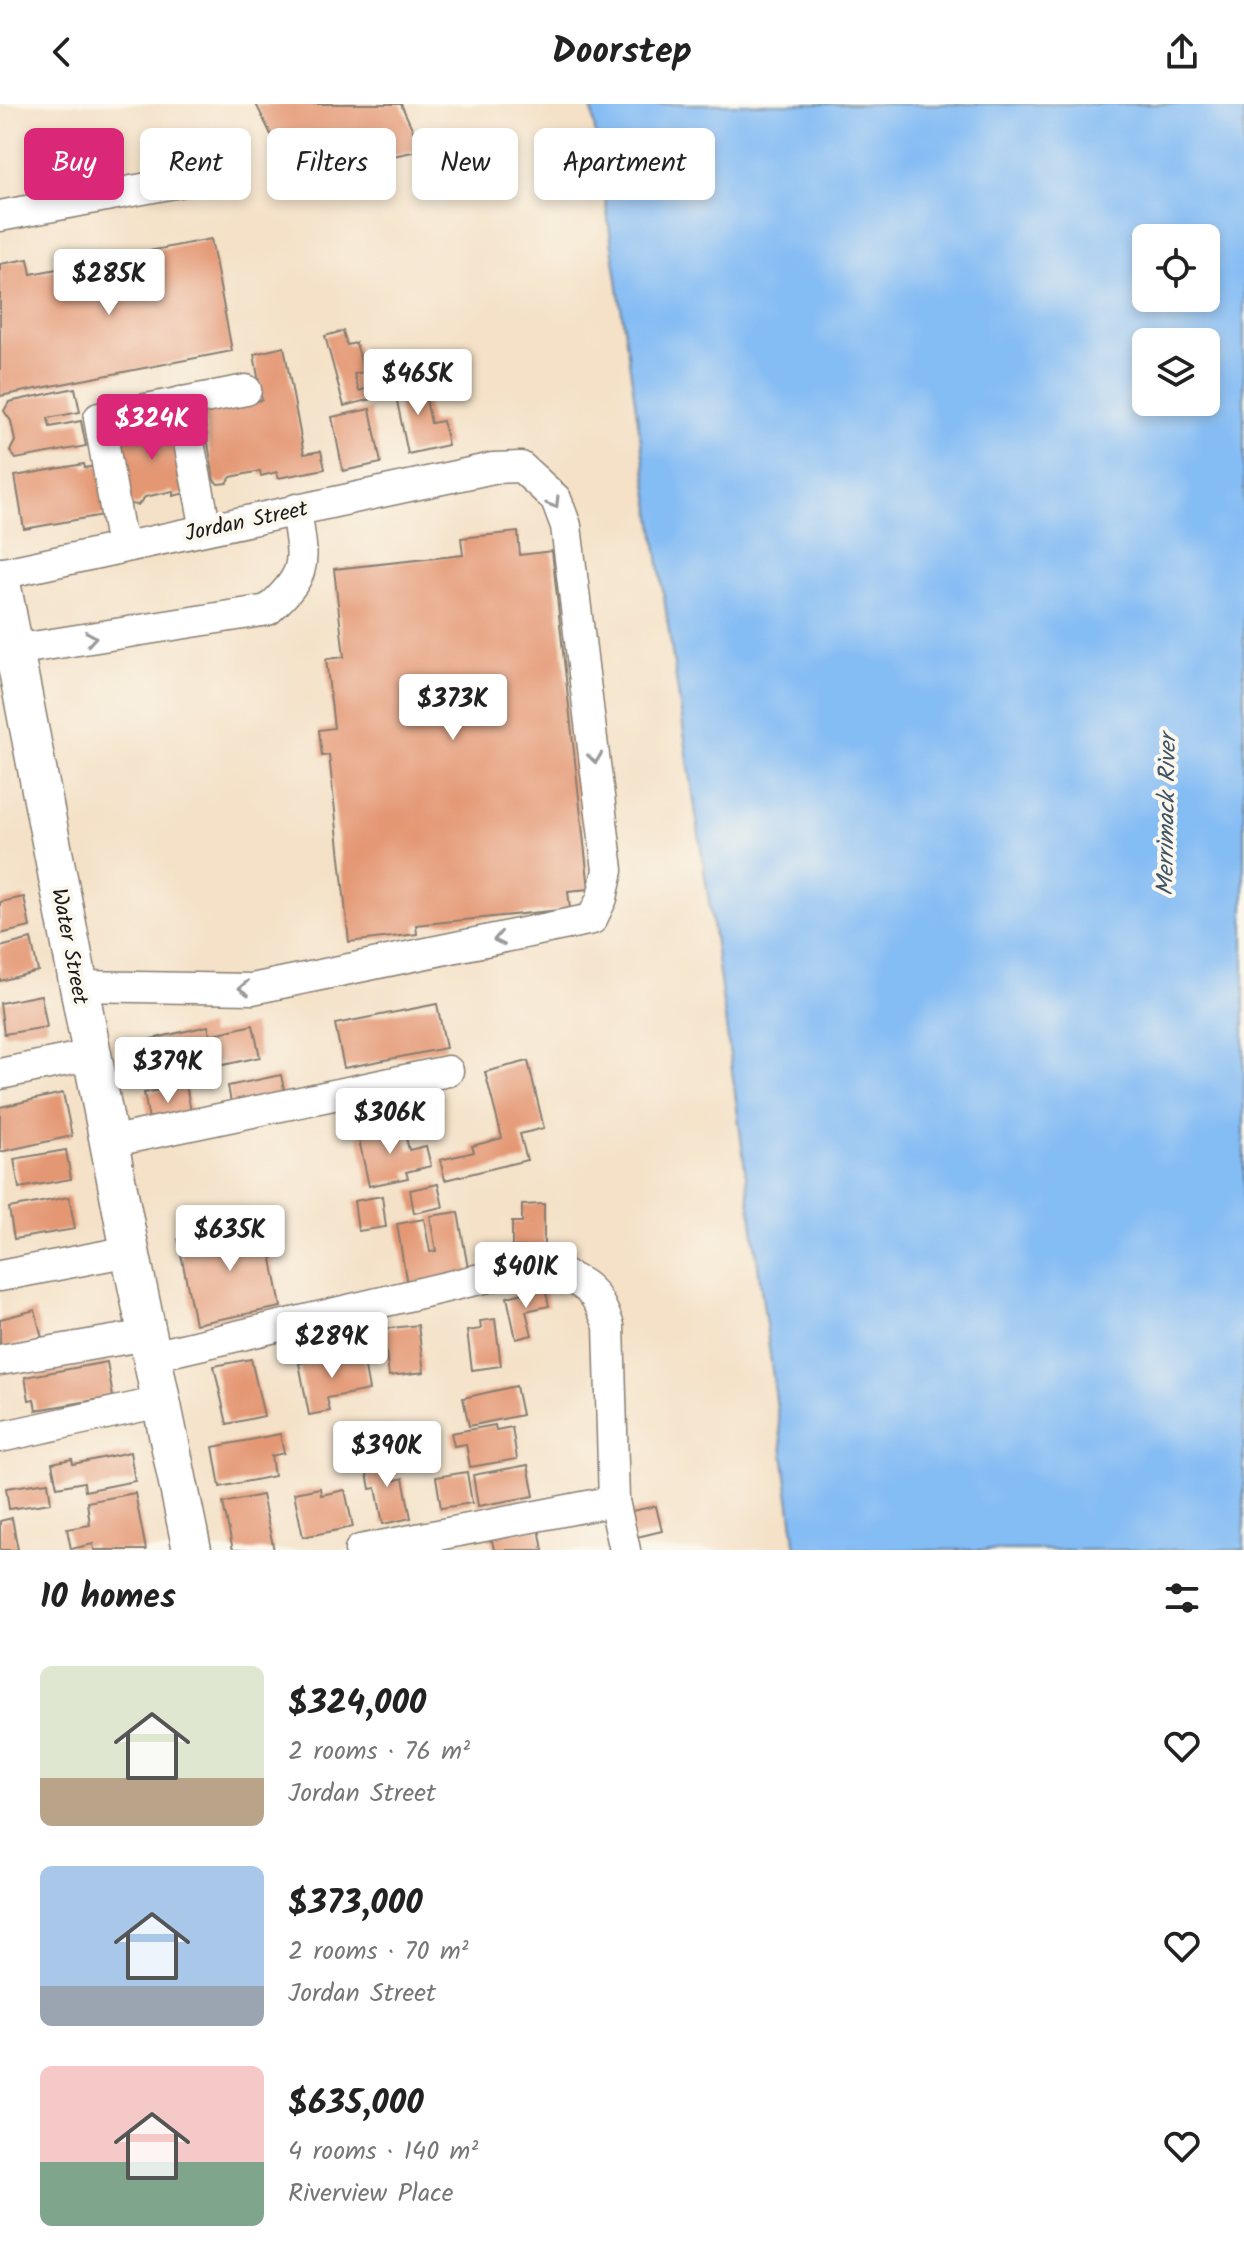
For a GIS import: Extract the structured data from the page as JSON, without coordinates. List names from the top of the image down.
{
  "streets": {
    "main road": ["Water Street"],
    "street": ["Jordan Street"]
  },
  "crossings": [
    ["Jordan Street", "Water Street"]
  ],
  "water": ["Merrimack River"],
  "page": {
    "header": "Doorstep",
    "chip": [
      "Buy",
      "Rent",
      "Filters",
      "New",
      "Apartment"
    ],
    "price": [
      "$285K",
      "$465K",
      "$324K",
      "$373K",
      "$379K",
      "$306K",
      "$635K",
      "$401K",
      "$289K",
      "$390K"
    ],
    "heading": "10 homes",
    "list": [
      {
        "name": "$324,000",
        "note": "2 rooms · 76 m² · Jordan Street"
      },
      {
        "name": "$373,000",
        "note": "2 rooms · 70 m² · Jordan Street"
      },
      {
        "name": "$635,000",
        "note": "4 rooms · 140 m² · Riverview Place"
      }
    ]
  }
}
